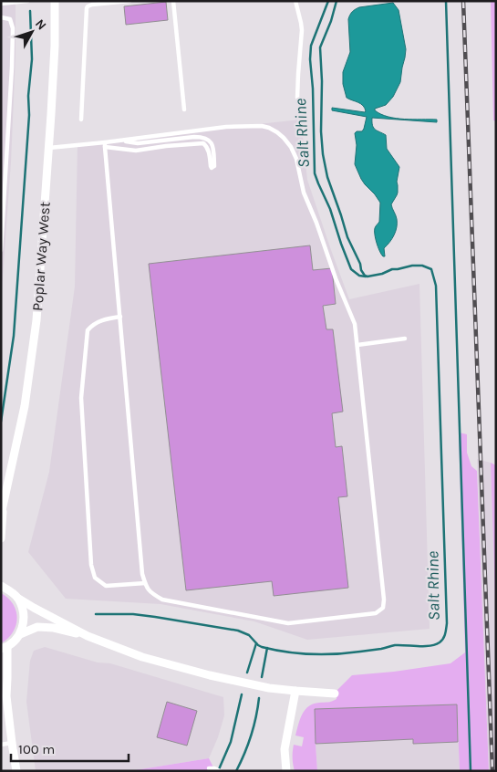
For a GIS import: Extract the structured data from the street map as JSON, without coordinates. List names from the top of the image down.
{
  "streets": {
    "street": ["Poplar Way West"]
  },
  "water": ["Salt Rhine"],
  "scale_bar": "100 m",
  "north": "top right"
}
